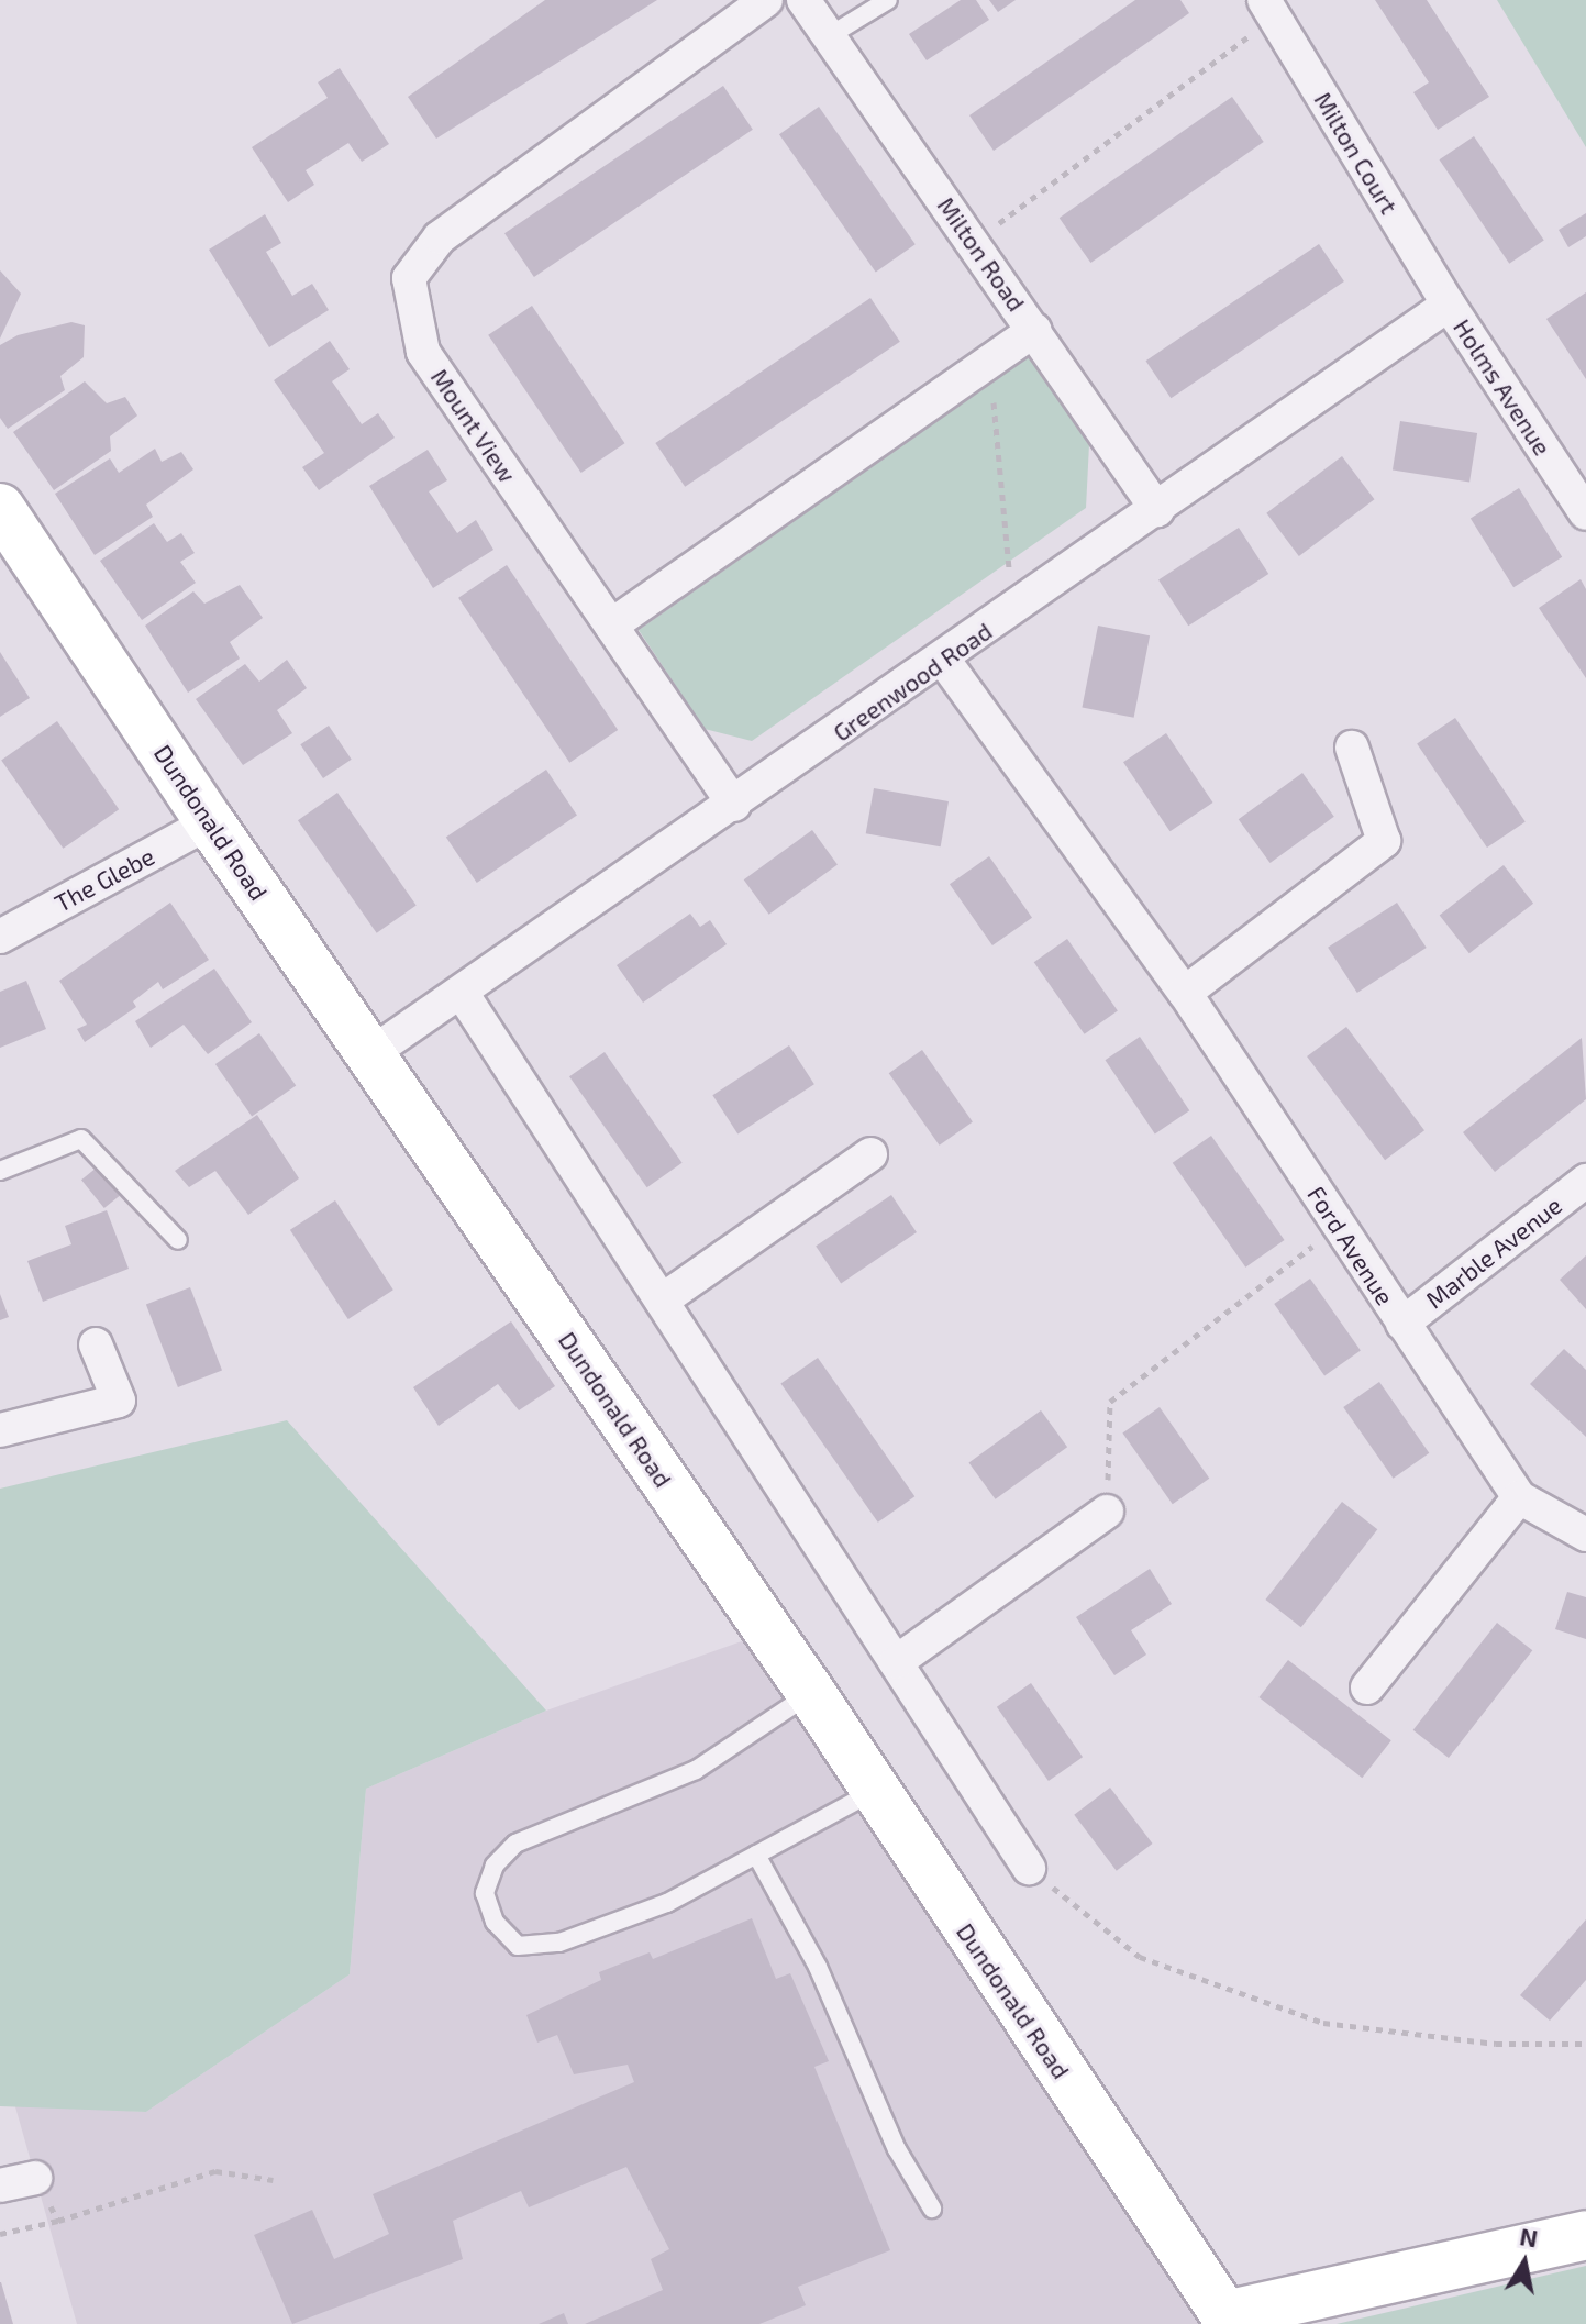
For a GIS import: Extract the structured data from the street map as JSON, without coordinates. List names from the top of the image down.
{
  "streets": {
    "main road": ["Dundonald Road"],
    "street": [
      "Milton Court",
      "Milton Road",
      "Holms Avenue",
      "Mount View",
      "Greenwood Road",
      "The Glebe",
      "Ford Avenue",
      "Marble Avenue"
    ]
  },
  "crossings": [
    ["Milton Court", "Holms Avenue"],
    ["Milton Court", "Greenwood Road"],
    ["Milton Road", "Greenwood Road"],
    ["Holms Avenue", "Greenwood Road"],
    ["Mount View", "Greenwood Road"],
    ["Greenwood Road", "Dundonald Road"],
    ["Greenwood Road", "Ford Avenue"],
    ["Dundonald Road", "The Glebe"],
    ["Ford Avenue", "Marble Avenue"]
  ],
  "north": "top"
}
